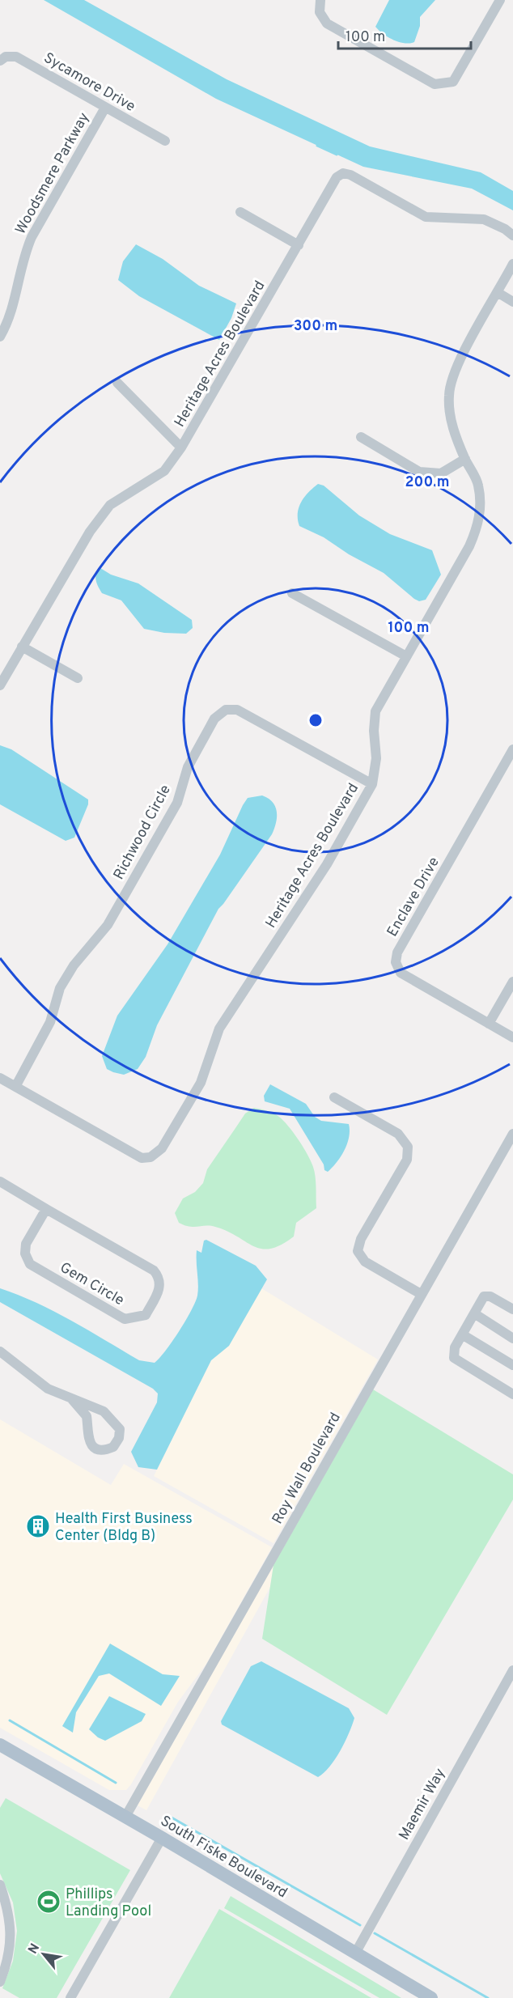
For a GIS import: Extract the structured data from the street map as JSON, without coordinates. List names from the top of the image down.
{
  "streets": {
    "main road": ["South Fiske Boulevard"],
    "street": [
      "Sycamore Drive",
      "Woodsmere Parkway",
      "Heritage Acres Boulevard",
      "Richwood Circle",
      "Enclave Drive",
      "Gem Circle",
      "Roy Wall Boulevard",
      "Maemir Way"
    ]
  },
  "crossings": [
    ["Sycamore Drive", "Woodsmere Parkway"],
    ["Heritage Acres Boulevard", "Richwood Circle"],
    ["Roy Wall Boulevard", "South Fiske Boulevard"],
    ["Maemir Way", "South Fiske Boulevard"]
  ],
  "places": {
    "building": ["Health First Business Center (Bldg B)"],
    "sports": ["Phillips Landing Pool"]
  },
  "scale_bar": "100 m",
  "north": "top left",
  "rings": ["300 m", "200 m", "100 m"]
}
